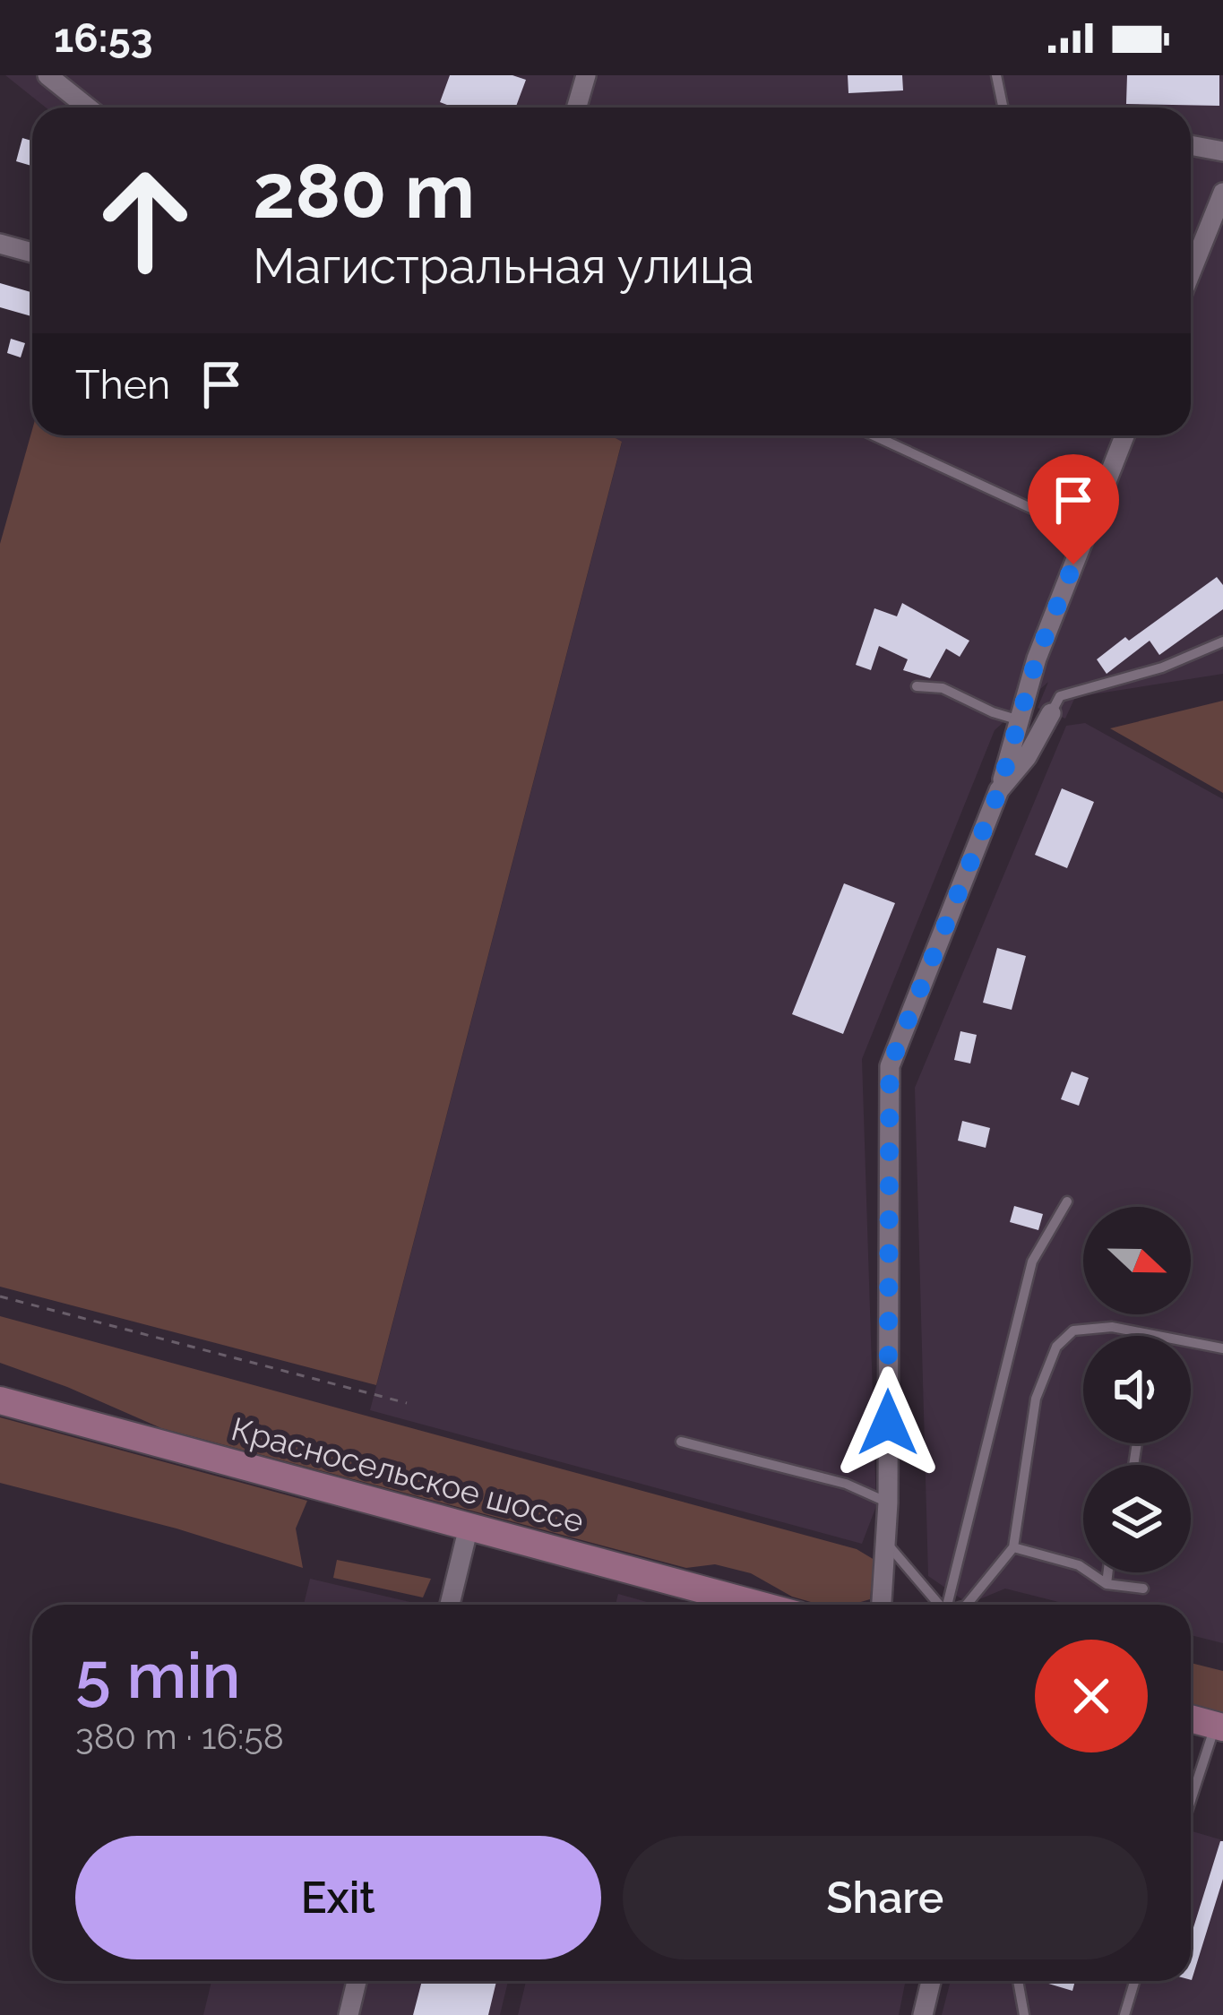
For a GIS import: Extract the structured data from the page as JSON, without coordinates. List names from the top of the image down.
{
  "streets": {
    "main road": ["Красносельское шоссе"]
  },
  "north": "right",
  "page": {
    "status": "16:53",
    "turn": ["280 m", "Магистральная улица"],
    "then": "Then",
    "heading": ["5 min", "380 m · 16:58"],
    "buttons": ["Exit", "Share"]
  }
}
